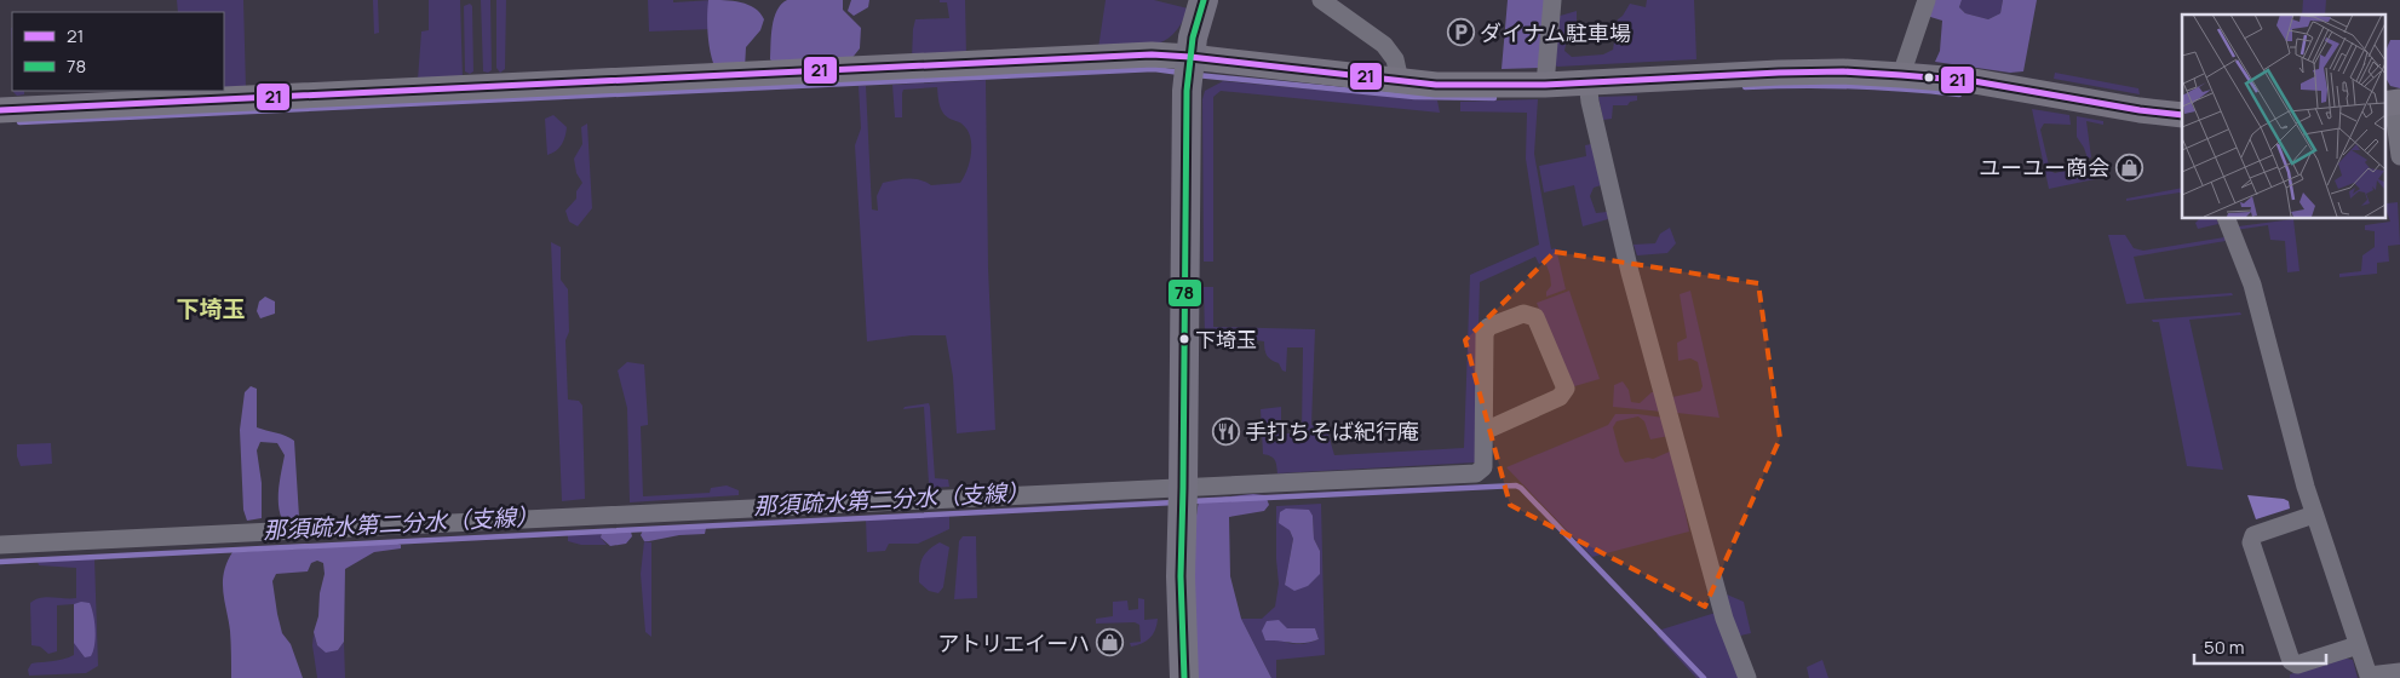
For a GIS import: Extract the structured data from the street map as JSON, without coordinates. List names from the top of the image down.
{
  "districts": ["下埼玉"],
  "water": ["那須疏水第二分水（支線）"],
  "places": {
    "parking": ["ダイナム駐車場"],
    "shop": ["ユーユー商会", "アトリエイーハ"],
    "other": ["下埼玉"],
    "restaurant": ["手打ちそば紀行庵"]
  },
  "lines": ["transit line 78", "transit line 21"],
  "legend": ["21", "78"],
  "scale_bar": "50 m"
}
